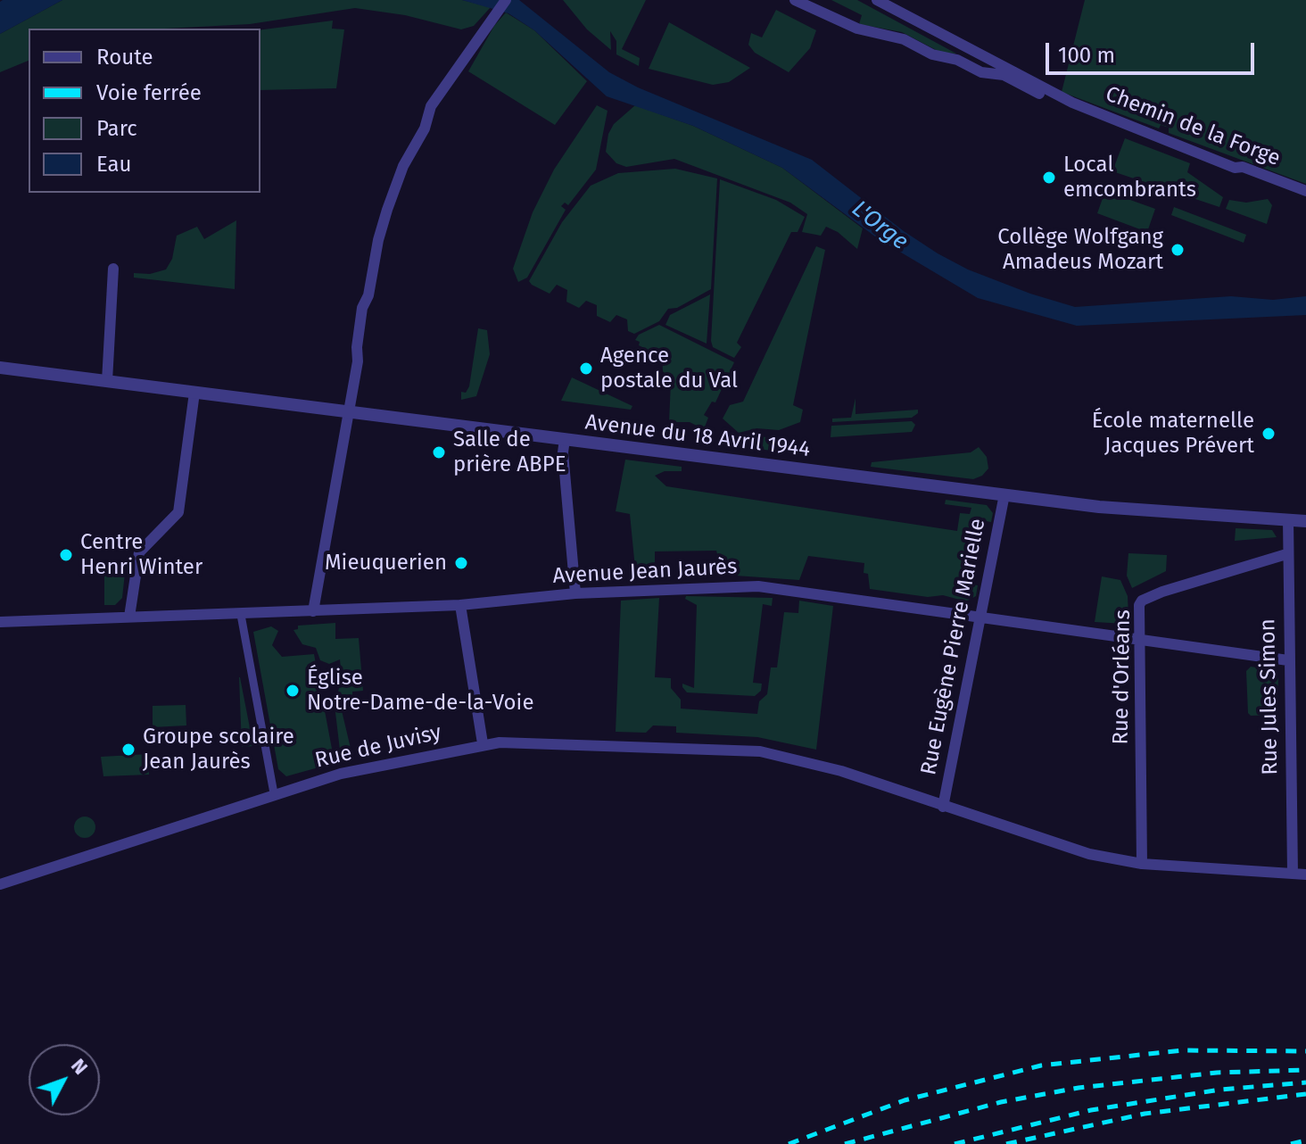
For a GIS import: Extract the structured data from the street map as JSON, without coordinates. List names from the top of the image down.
{
  "streets": {
    "street": [
      "Chemin de la Forge",
      "Avenue du 18 Avril 1944",
      "Avenue Jean Jaurès",
      "Rue Eugène Pierre Marielle",
      "Rue d'Orléans",
      "Rue Jules Simon",
      "Rue de Juvisy"
    ]
  },
  "crossings": [
    ["Avenue du 18 Avril 1944", "Rue Eugène Pierre Marielle"],
    ["Avenue du 18 Avril 1944", "Rue Jules Simon"],
    ["Avenue Jean Jaurès", "Rue Eugène Pierre Marielle"],
    ["Avenue Jean Jaurès", "Rue d'Orléans"],
    ["Avenue Jean Jaurès", "Rue Jules Simon"],
    ["Rue Eugène Pierre Marielle", "Rue de Juvisy"],
    ["Rue d'Orléans", "Rue Jules Simon"],
    ["Rue d'Orléans", "Rue de Juvisy"],
    ["Rue Jules Simon", "Rue de Juvisy"]
  ],
  "water": ["L'Orge"],
  "places": [
    "Local emcombrants",
    "Collège Wolfgang Amadeus Mozart",
    "Agence postale du Val",
    "École maternelle Jacques Prévert",
    "Salle de prière ABPE",
    "Centre Henri Winter",
    "Mieuquerien",
    "Église Notre-Dame-de-la-Voie",
    "Groupe scolaire Jean Jaurès"
  ],
  "legend": [
    "Route",
    "Voie ferrée",
    "Parc",
    "Eau"
  ],
  "scale_bar": "100 m",
  "north": "top right"
}
